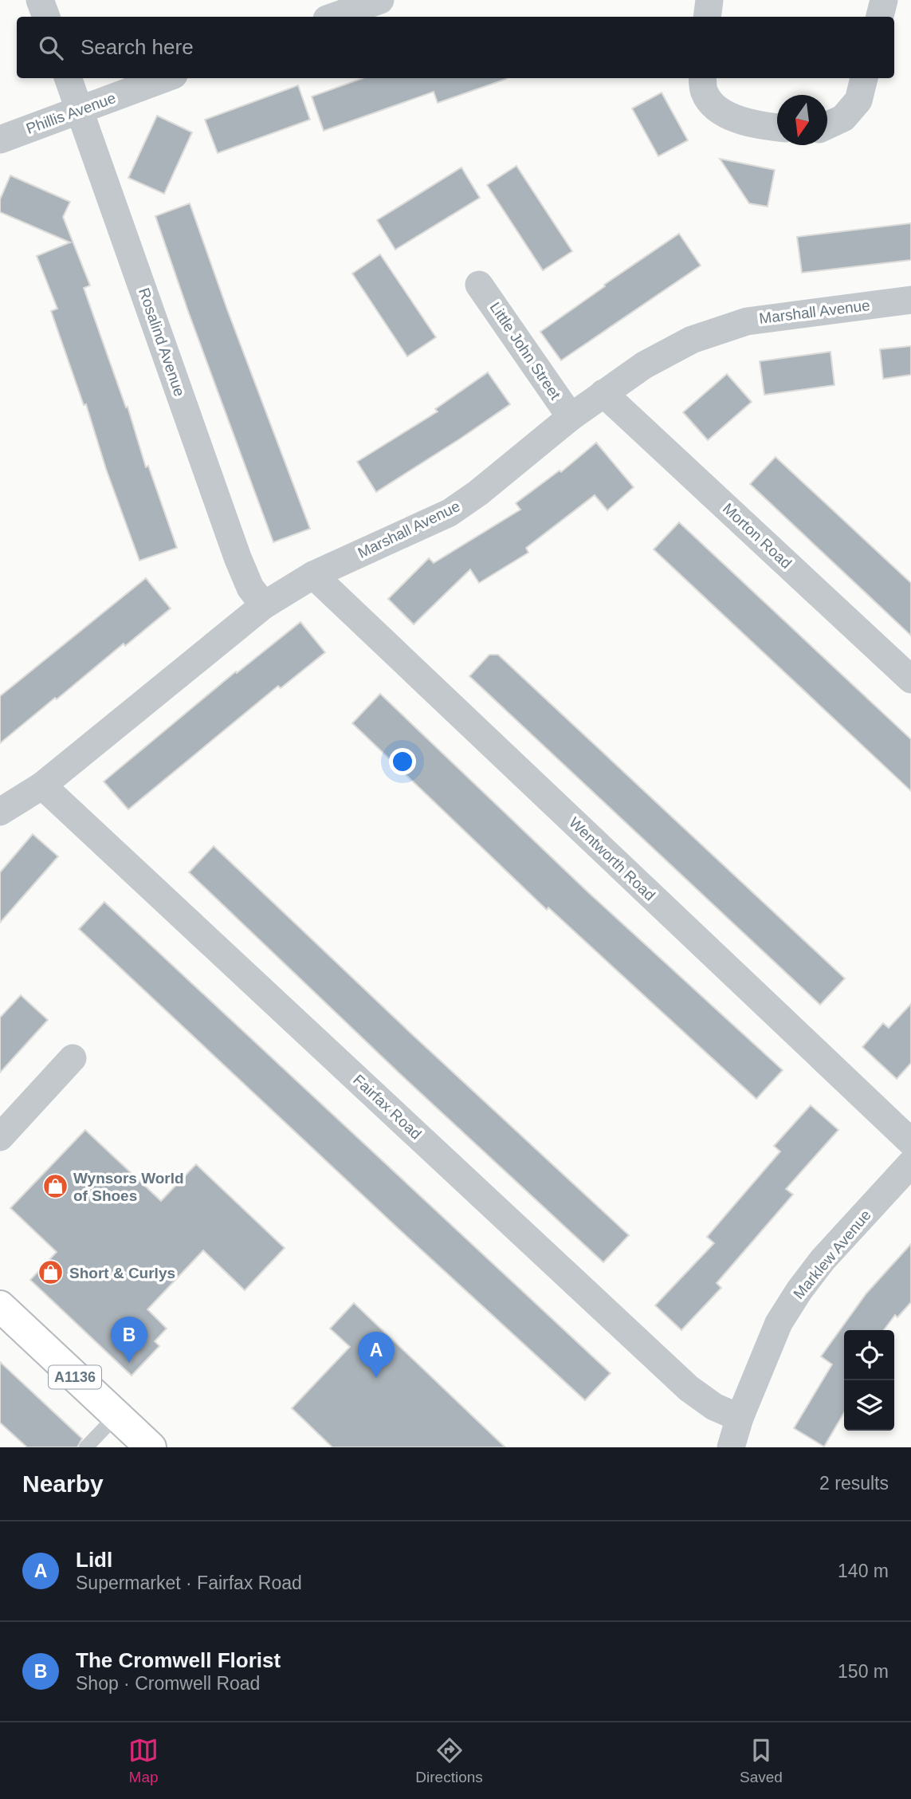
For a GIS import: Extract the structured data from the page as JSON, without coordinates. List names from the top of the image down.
{
  "streets": {
    "main road": ["A1136"],
    "street": [
      "Phillis Avenue",
      "Marshall Avenue",
      "Rosalind Avenue",
      "Little John Street",
      "Morton Road",
      "Wentworth Road",
      "Fairfax Road",
      "Marklew Avenue"
    ]
  },
  "crossings": [
    ["Phillis Avenue", "Rosalind Avenue"],
    ["Marshall Avenue", "Rosalind Avenue"],
    ["Marshall Avenue", "Little John Street"],
    ["Marshall Avenue", "Morton Road"],
    ["Marshall Avenue", "Wentworth Road"],
    ["Marshall Avenue", "Fairfax Road"],
    ["Fairfax Road", "Marklew Avenue"]
  ],
  "places": {
    "shop": ["Wynsors World of Shoes", "Short & Curlys"]
  },
  "north": "bottom",
  "page": {
    "search": "Search here",
    "pins": ["B", "A"],
    "heading": ["Nearby", "2 results"],
    "list": [
      {
        "mark": "A",
        "name": "Lidl",
        "note": "Supermarket · Fairfax Road",
        "value": "140 m"
      },
      {
        "mark": "B",
        "name": "The Cromwell Florist",
        "note": "Shop · Cromwell Road",
        "value": "150 m"
      }
    ],
    "nav": ["Map", "Directions", "Saved"]
  }
}
